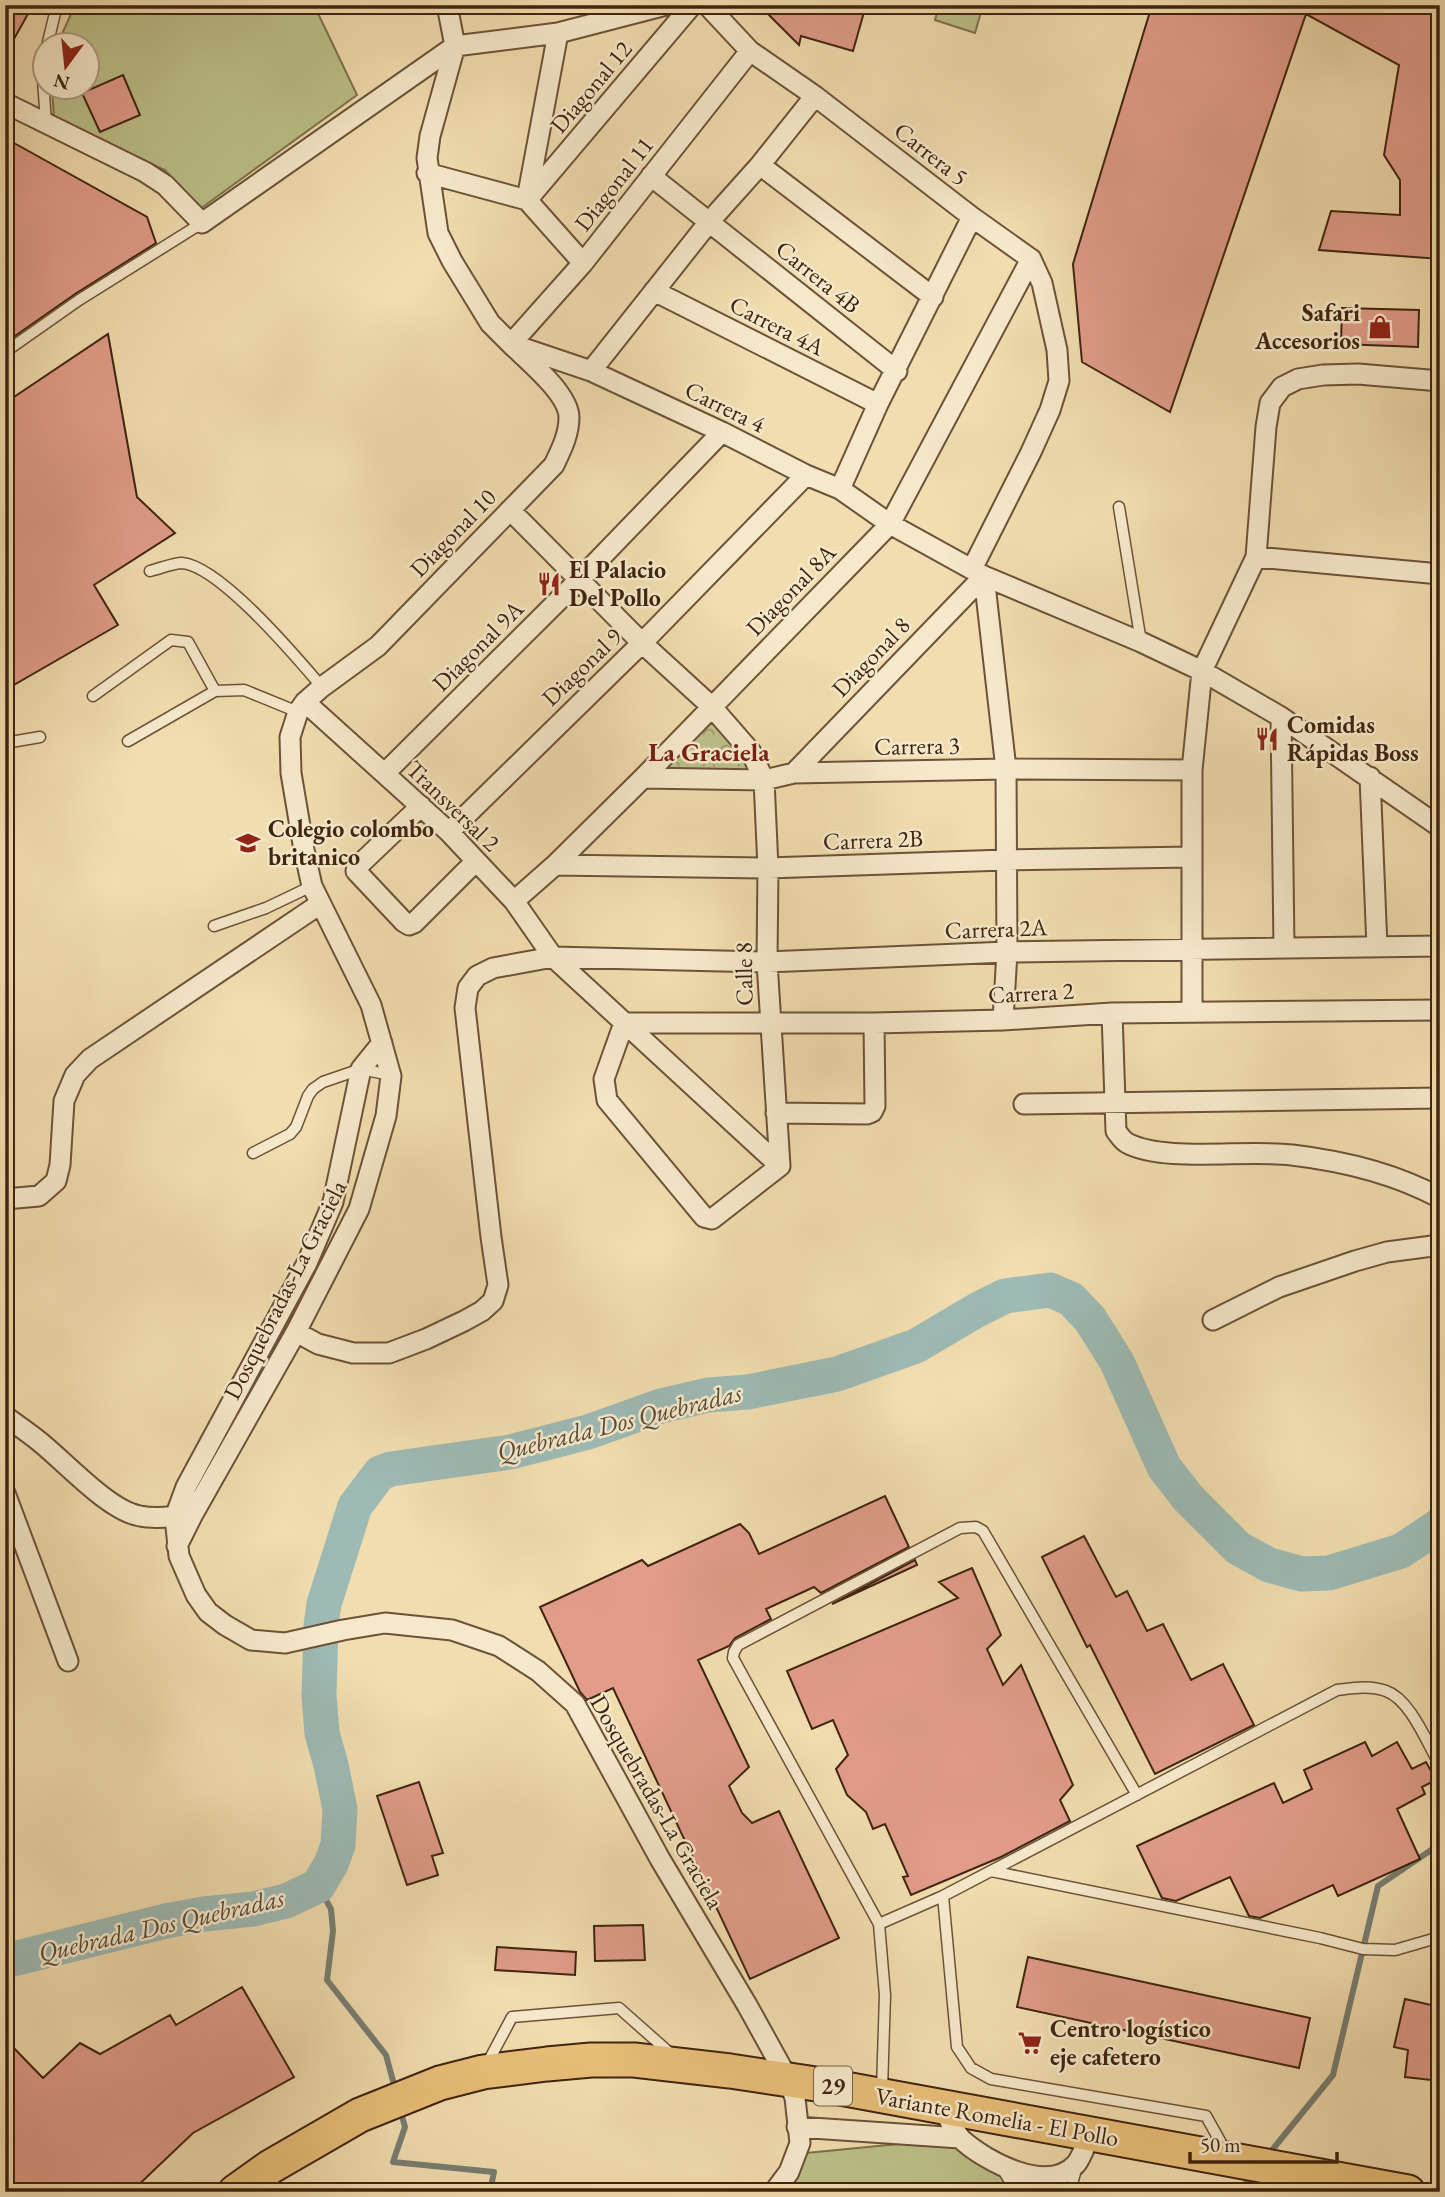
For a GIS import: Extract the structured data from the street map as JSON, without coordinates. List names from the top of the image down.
{
  "streets": {
    "highway": ["29", "Variante Romelia - El Pollo"],
    "street": [
      "Diagonal 12",
      "Carrera 5",
      "Diagonal 11",
      "Carrera 4B",
      "Carrera 4A",
      "Carrera 4",
      "Diagonal 10",
      "Diagonal 8A",
      "Diagonal 9A",
      "Diagonal 8",
      "Diagonal 9",
      "Carrera 3",
      "Transversal 2",
      "Carrera 2B",
      "Carrera 2A",
      "Calle 8",
      "Carrera 2",
      "Dosquebradas-La Graciela"
    ]
  },
  "crossings": [
    ["Carrera 5", "Diagonal 11"],
    ["Carrera 5", "Diagonal 8A"],
    ["Carrera 5", "Diagonal 8"],
    ["Diagonal 11", "Carrera 4B"],
    ["Diagonal 11", "Carrera 4"],
    ["Diagonal 11", "Diagonal 10"],
    ["Carrera 4", "Diagonal 10"],
    ["Carrera 4", "Diagonal 8A"],
    ["Carrera 4", "Diagonal 9A"],
    ["Carrera 4", "Diagonal 8"],
    ["Carrera 4", "Diagonal 9"],
    ["Diagonal 10", "Transversal 2"],
    ["Diagonal 10", "Dosquebradas-La Graciela"],
    ["Diagonal 8A", "Diagonal 8"],
    ["Diagonal 8A", "Carrera 3"],
    ["Diagonal 8A", "Transversal 2"],
    ["Diagonal 8A", "Carrera 2B"],
    ["Diagonal 9A", "Transversal 2"],
    ["Diagonal 8", "Carrera 3"],
    ["Diagonal 9", "Transversal 2"],
    ["Carrera 3", "Calle 8"],
    ["Transversal 2", "Carrera 2A"],
    ["Transversal 2", "Calle 8"],
    ["Transversal 2", "Carrera 2"],
    ["Transversal 2", "Dosquebradas-La Graciela"],
    ["Carrera 2B", "Calle 8"],
    ["Carrera 2A", "Calle 8"],
    ["Carrera 2A", "Dosquebradas-La Graciela"],
    ["Calle 8", "Carrera 2"],
    ["Dosquebradas-La Graciela", "Variante Romelia - El Pollo"]
  ],
  "districts": ["La Graciela"],
  "water": ["Quebrada Dos Quebradas"],
  "places": {
    "shop": ["Safari Accesorios"],
    "restaurant": ["El Palacio Del Pollo", "Comidas Rápidas Boss"],
    "school or university": ["Colegio colombo britanico"],
    "supermarket": ["Centro logístico eje cafetero"]
  },
  "scale_bar": "50 m",
  "north": "bottom"
}
